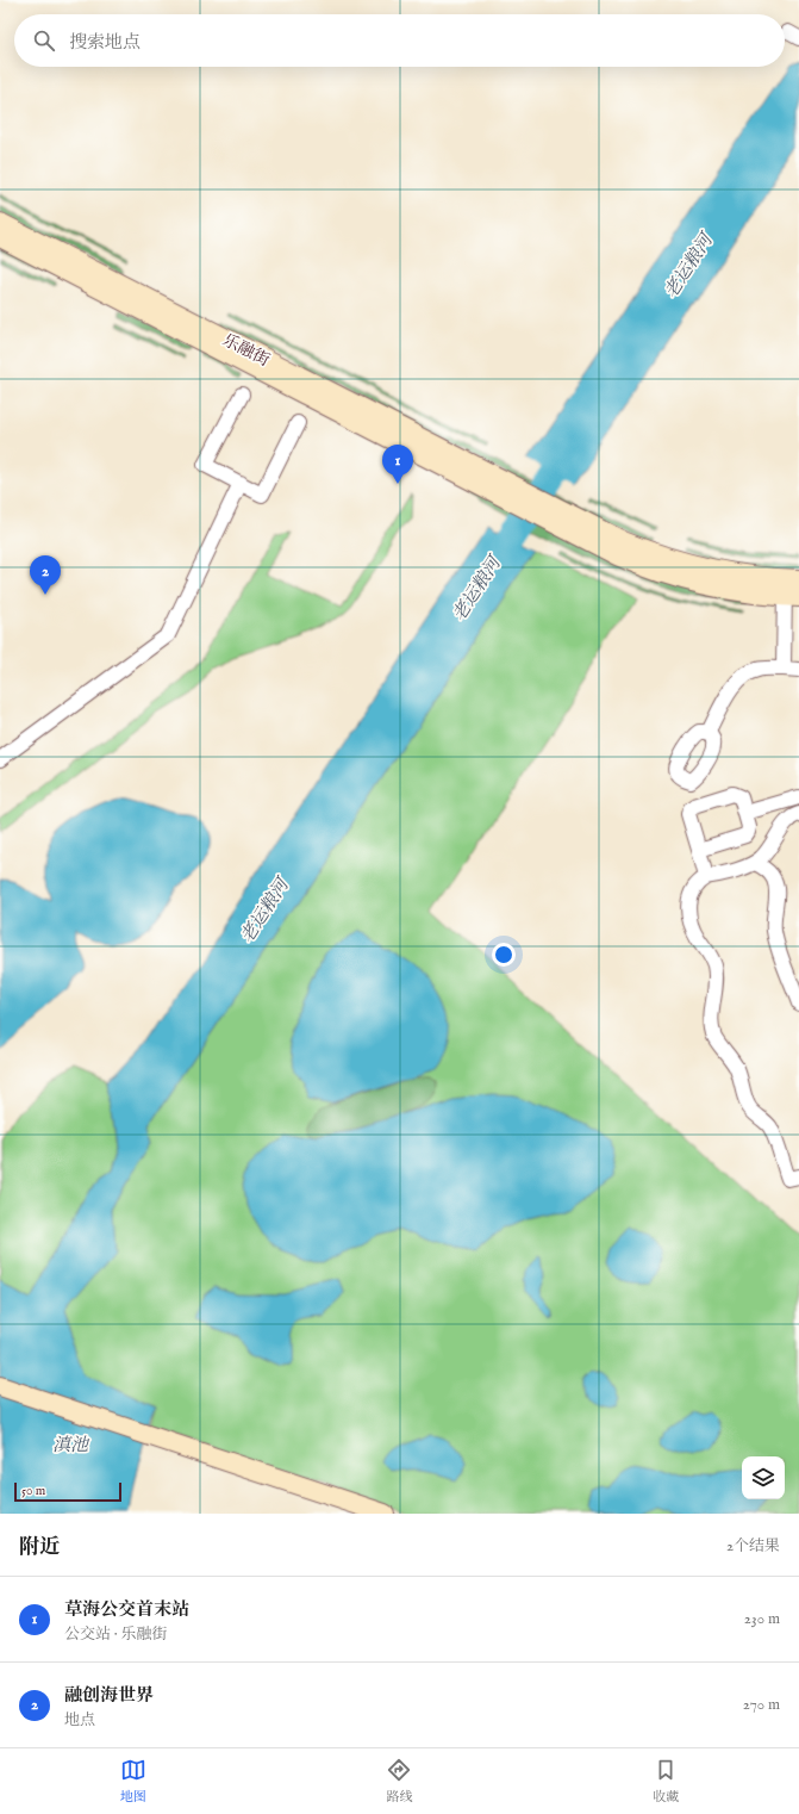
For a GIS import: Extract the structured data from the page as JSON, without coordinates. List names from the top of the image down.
{
  "streets": {
    "street": ["乐融街"]
  },
  "water": ["老运粮河", "滇池"],
  "scale_bar": "50 m",
  "page": {
    "search": "搜索地点",
    "pins": ["1", "2"],
    "scale": "50 m",
    "heading": ["附近", "2个结果"],
    "list": [
      {
        "mark": "1",
        "name": "草海公交首末站",
        "note": "公交站 · 乐融街",
        "value": "230 m"
      },
      {
        "mark": "2",
        "name": "融创海世界",
        "note": "地点",
        "value": "270 m"
      }
    ],
    "nav": ["地图", "路线", "收藏"]
  }
}
